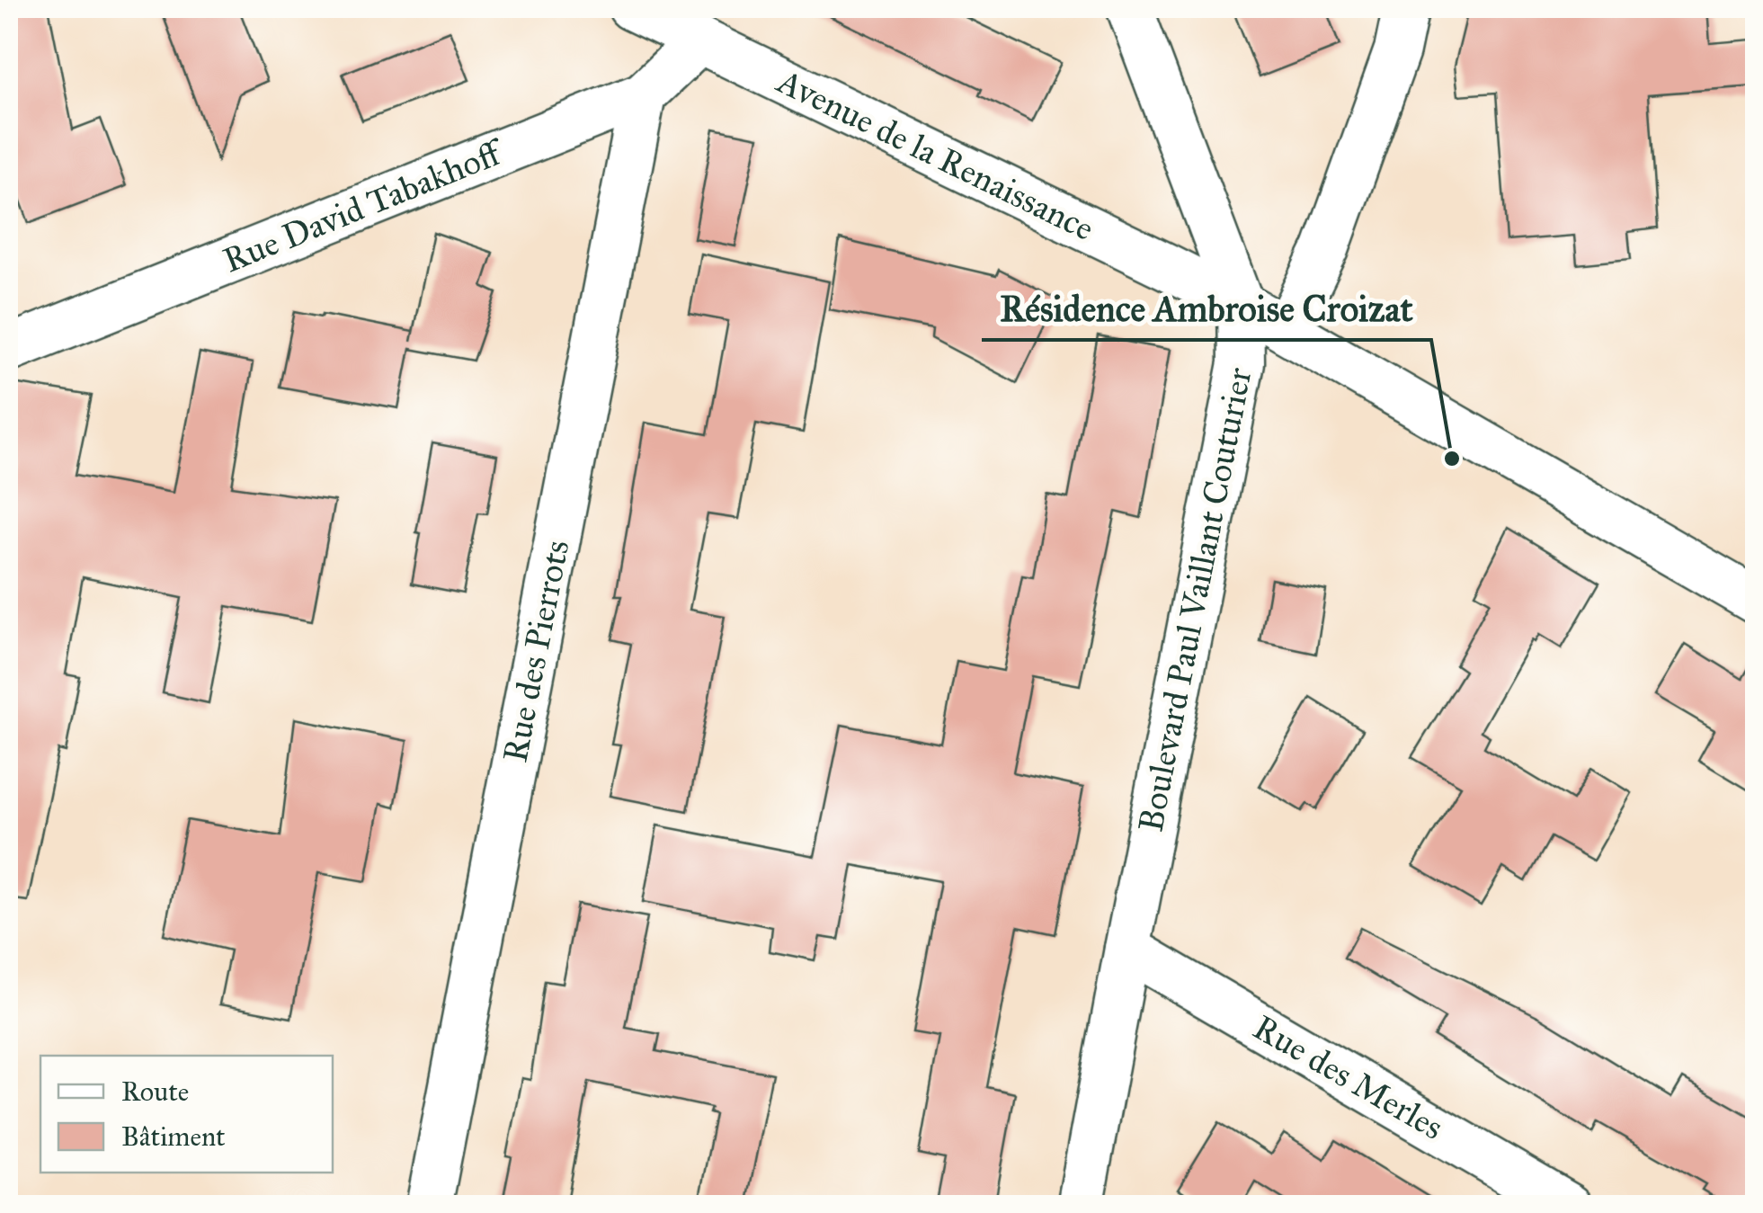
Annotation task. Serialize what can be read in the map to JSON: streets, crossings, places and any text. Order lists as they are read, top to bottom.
{
  "streets": {
    "street": [
      "Avenue de la Renaissance",
      "Rue David Tabakhoff",
      "Boulevard Paul Vaillant Couturier",
      "Rue des Pierrots",
      "Rue des Merles"
    ]
  },
  "crossings": [
    ["Avenue de la Renaissance", "Rue David Tabakhoff"],
    ["Avenue de la Renaissance", "Boulevard Paul Vaillant Couturier"],
    ["Rue David Tabakhoff", "Rue des Pierrots"],
    ["Boulevard Paul Vaillant Couturier", "Rue des Merles"]
  ],
  "places": ["Résidence Ambroise Croizat"],
  "legend": ["Route", "Bâtiment"]
}
